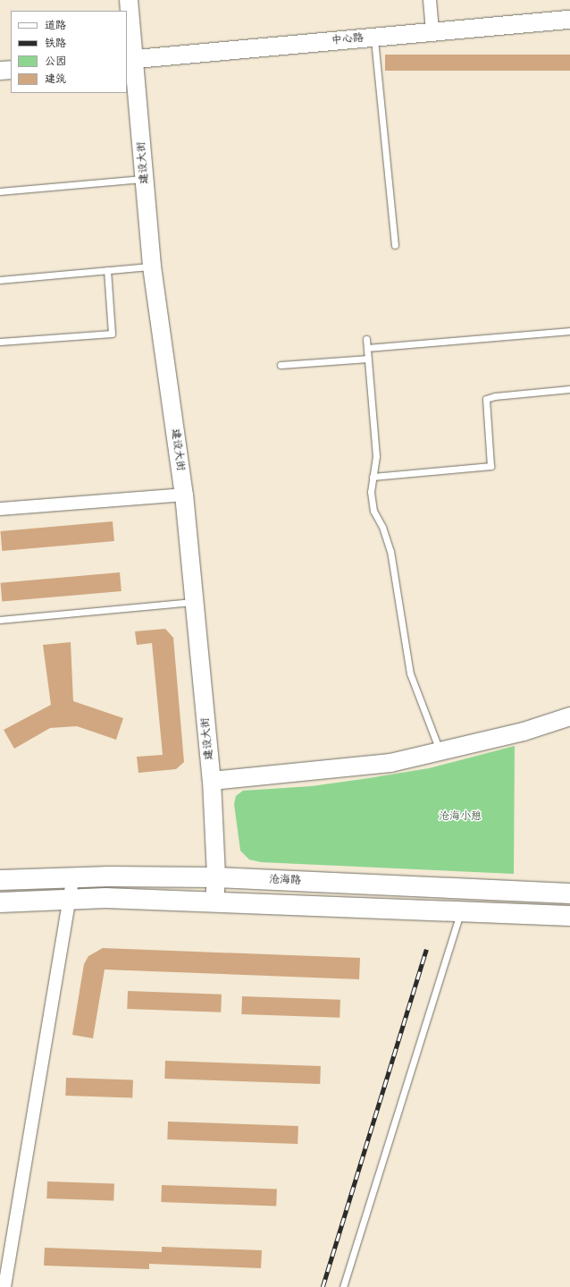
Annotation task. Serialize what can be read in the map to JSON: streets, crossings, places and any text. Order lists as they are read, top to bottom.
{
  "streets": {
    "main road": ["沧海路"],
    "street": ["中心路", "建设大街"]
  },
  "crossings": [
    ["中心路", "建设大街"],
    ["建设大街", "沧海路"]
  ],
  "parks": ["沧海小憩"],
  "legend": [
    "道路",
    "铁路",
    "公园",
    "建筑"
  ]
}
